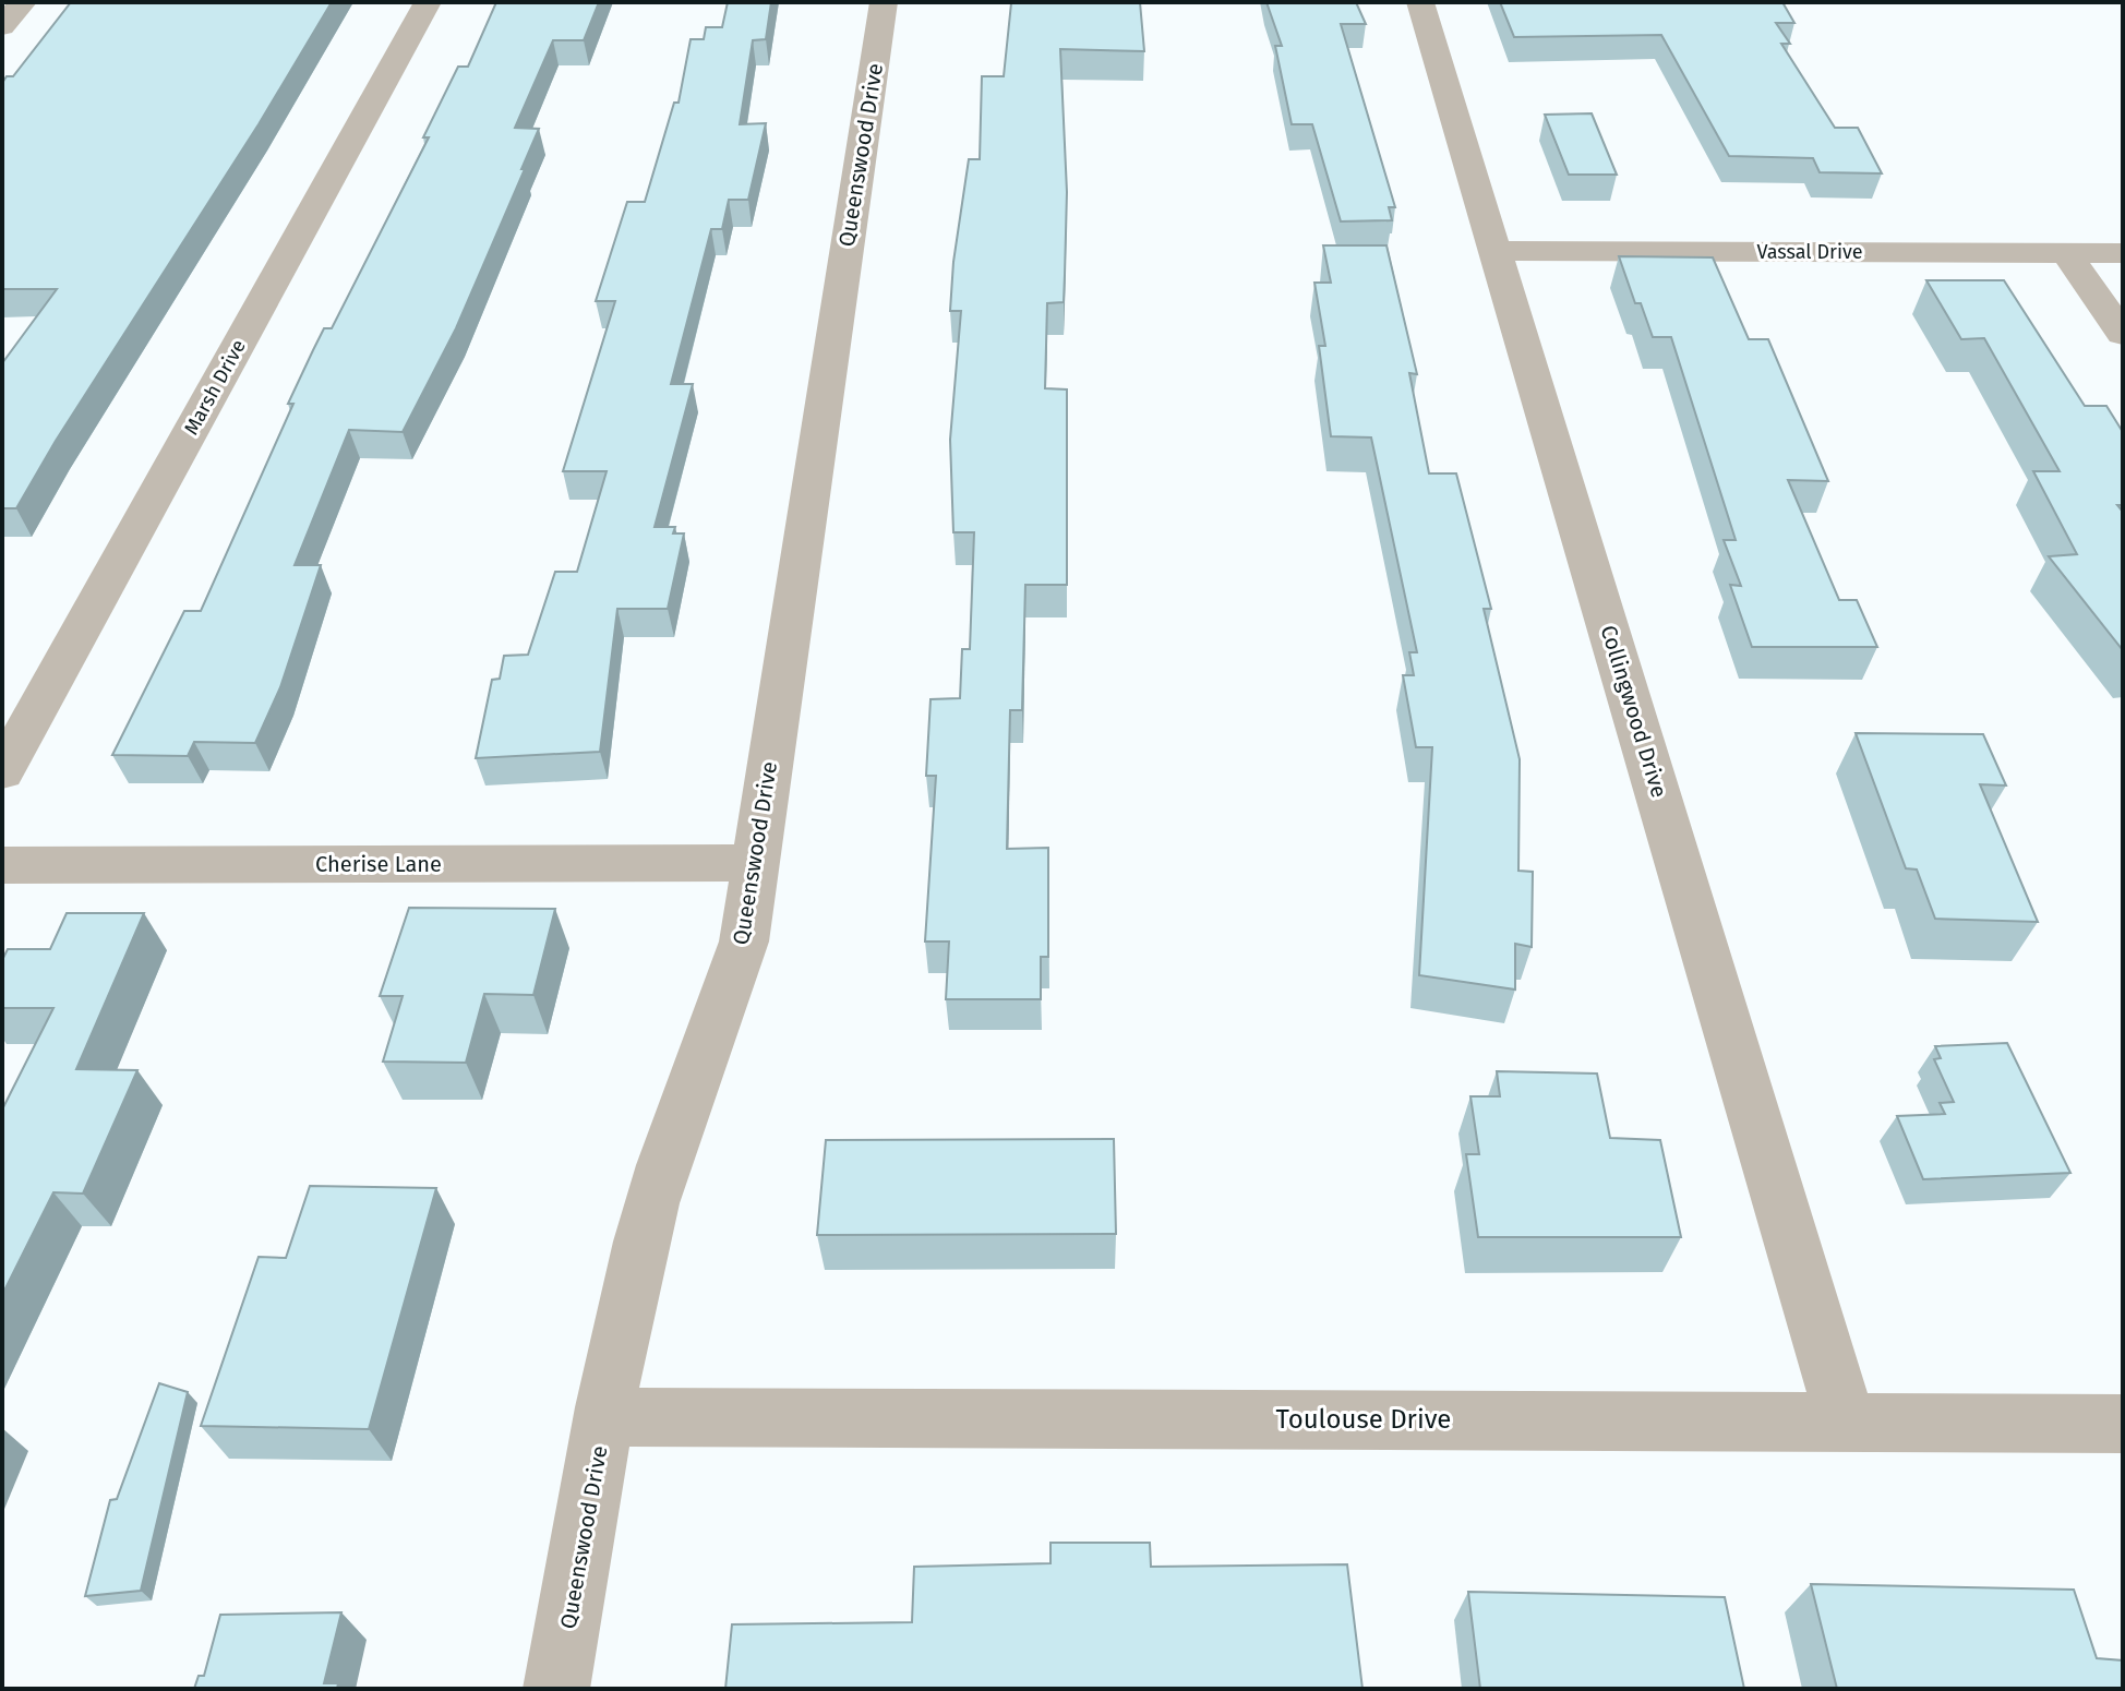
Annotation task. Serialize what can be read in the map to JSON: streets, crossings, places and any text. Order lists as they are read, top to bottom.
{
  "streets": {
    "street": [
      "Queenswood Drive",
      "Vassal Drive",
      "Marsh Drive",
      "Collingwood Drive",
      "Cherise Lane",
      "Toulouse Drive"
    ]
  },
  "crossings": [
    ["Queenswood Drive", "Cherise Lane"],
    ["Queenswood Drive", "Toulouse Drive"],
    ["Vassal Drive", "Collingwood Drive"],
    ["Collingwood Drive", "Toulouse Drive"]
  ]
}
